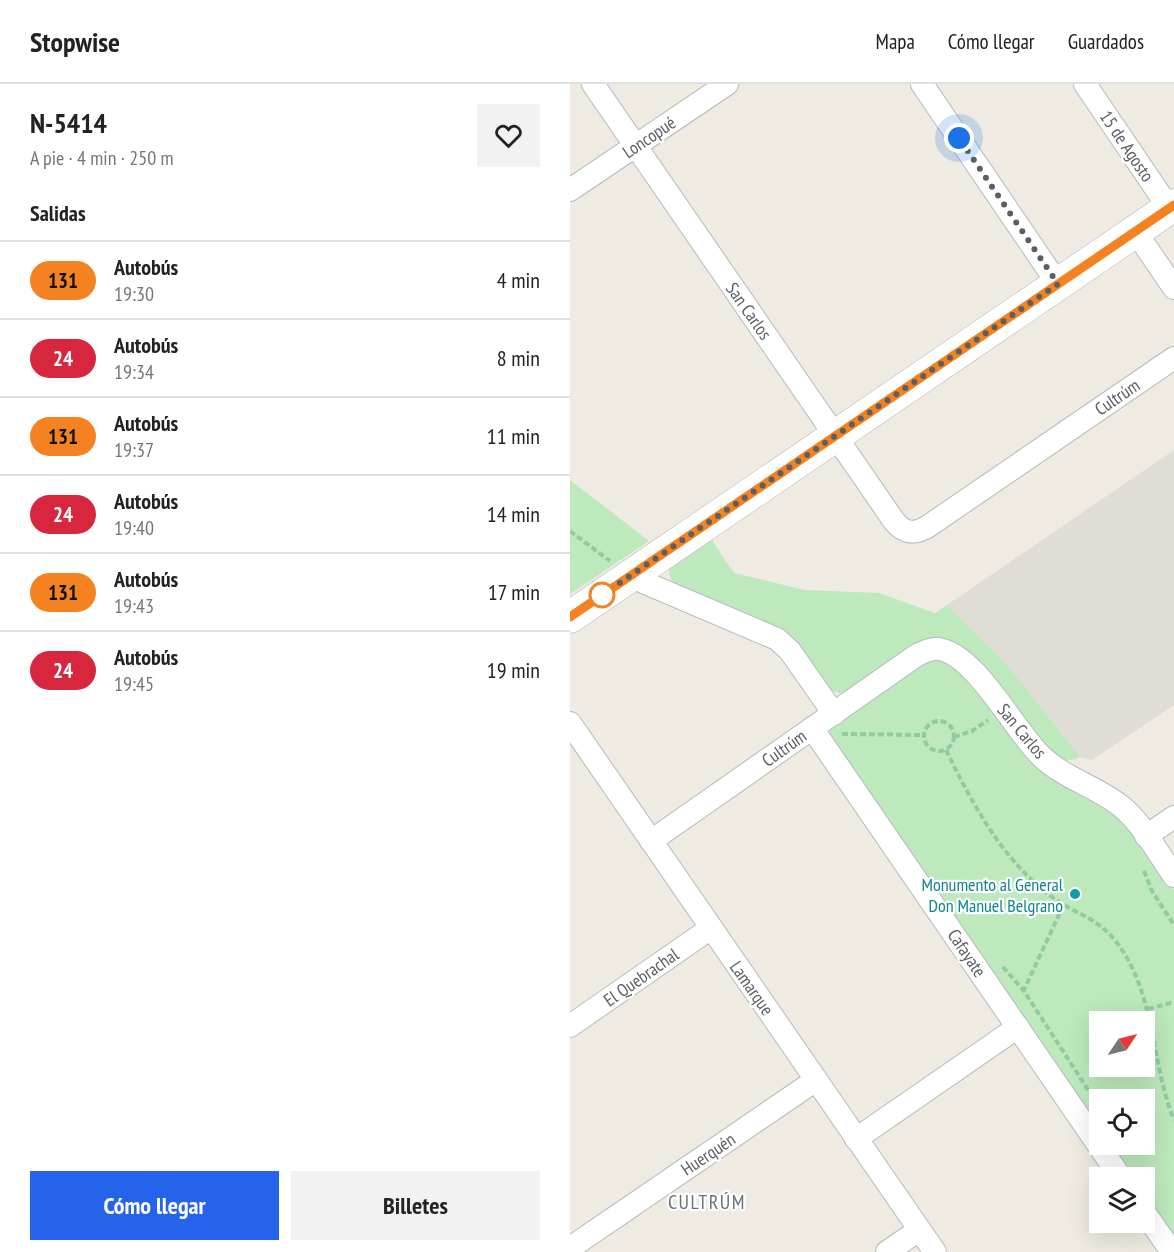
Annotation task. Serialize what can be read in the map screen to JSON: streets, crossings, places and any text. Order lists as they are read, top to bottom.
{
  "streets": {
    "street": [
      "Loncopué",
      "15 de Agosto",
      "San Carlos",
      "Cultrúm",
      "Cafayate",
      "El Quebrachal",
      "Lamarque",
      "Huerquén"
    ]
  },
  "crossings": [
    ["Loncopué", "San Carlos"],
    ["San Carlos", "Cultrúm"],
    ["Cultrúm", "Cafayate"],
    ["Cultrúm", "Lamarque"],
    ["El Quebrachal", "Lamarque"],
    ["Lamarque", "Huerquén"]
  ],
  "districts": ["CULTRÚM"],
  "places": ["Monumento al General Don Manuel Belgrano"],
  "lines": ["bus line 131"],
  "north": "top right",
  "page": {
    "header": "Stopwise",
    "nav": ["Mapa", "Cómo llegar", "Guardados"],
    "heading": [
      ["N-5414", "A pie · 4 min · 250 m"],
      "Salidas"
    ],
    "list": [
      {
        "mark": "131",
        "name": "Autobús",
        "note": "19:30",
        "value": "4 min"
      },
      {
        "mark": "24",
        "name": "Autobús",
        "note": "19:34",
        "value": "8 min"
      },
      {
        "mark": "131",
        "name": "Autobús",
        "note": "19:37",
        "value": "11 min"
      },
      {
        "mark": "24",
        "name": "Autobús",
        "note": "19:40",
        "value": "14 min"
      },
      {
        "mark": "131",
        "name": "Autobús",
        "note": "19:43",
        "value": "17 min"
      },
      {
        "mark": "24",
        "name": "Autobús",
        "note": "19:45",
        "value": "19 min"
      }
    ],
    "buttons": ["Cómo llegar", "Billetes"]
  }
}
